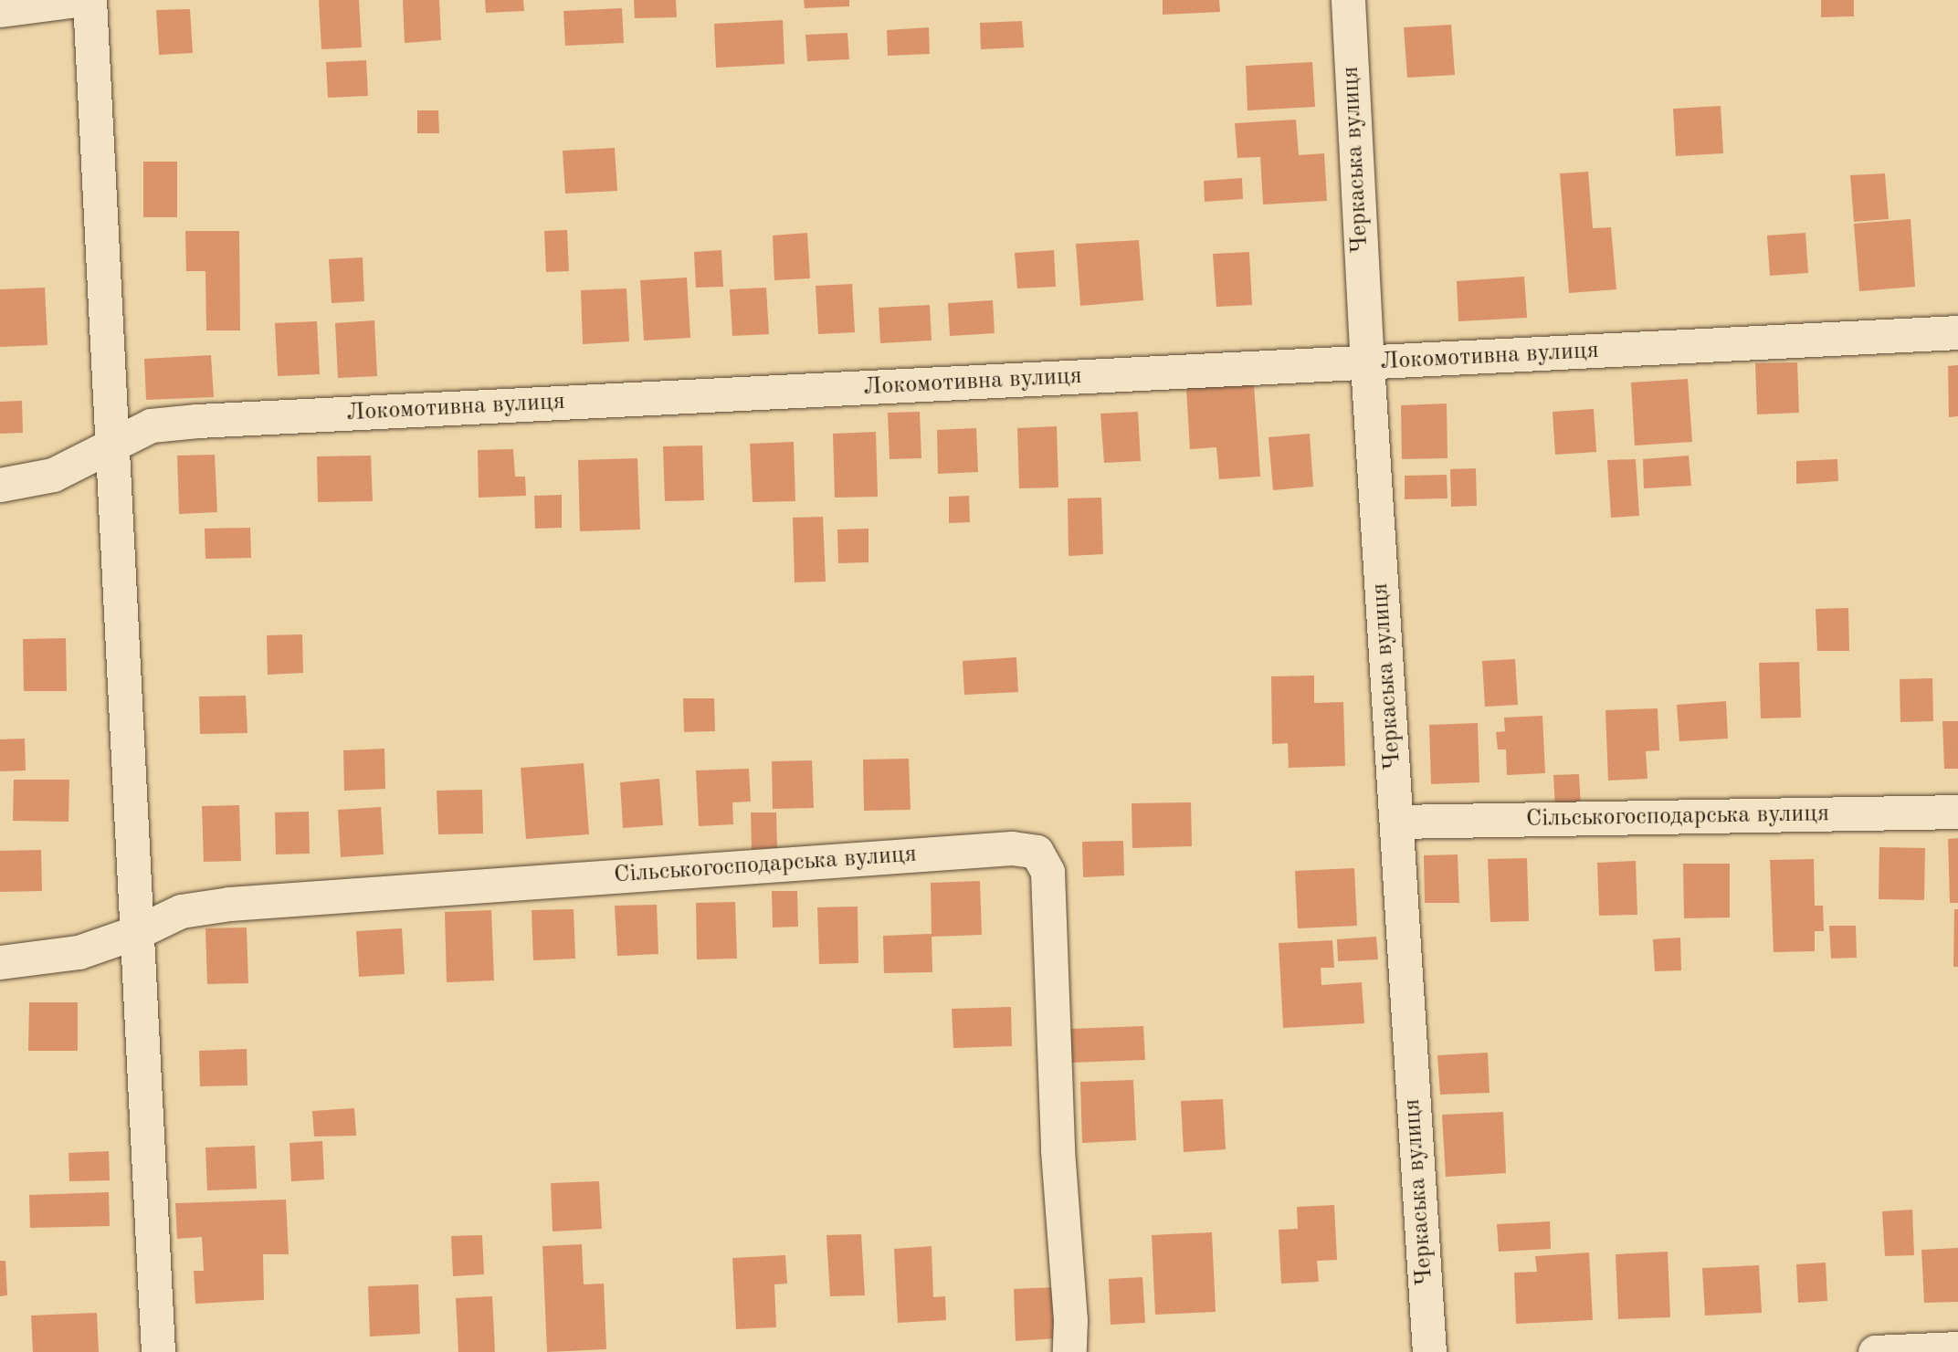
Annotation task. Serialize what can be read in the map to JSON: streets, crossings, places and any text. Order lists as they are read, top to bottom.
{
  "streets": {
    "street": ["Черкаська вулиця", "Локомотивна вулиця", "Сільськогосподарська вулиця"]
  },
  "crossings": [
    ["Черкаська вулиця", "Локомотивна вулиця"],
    ["Черкаська вулиця", "Сільськогосподарська вулиця"]
  ]
}
